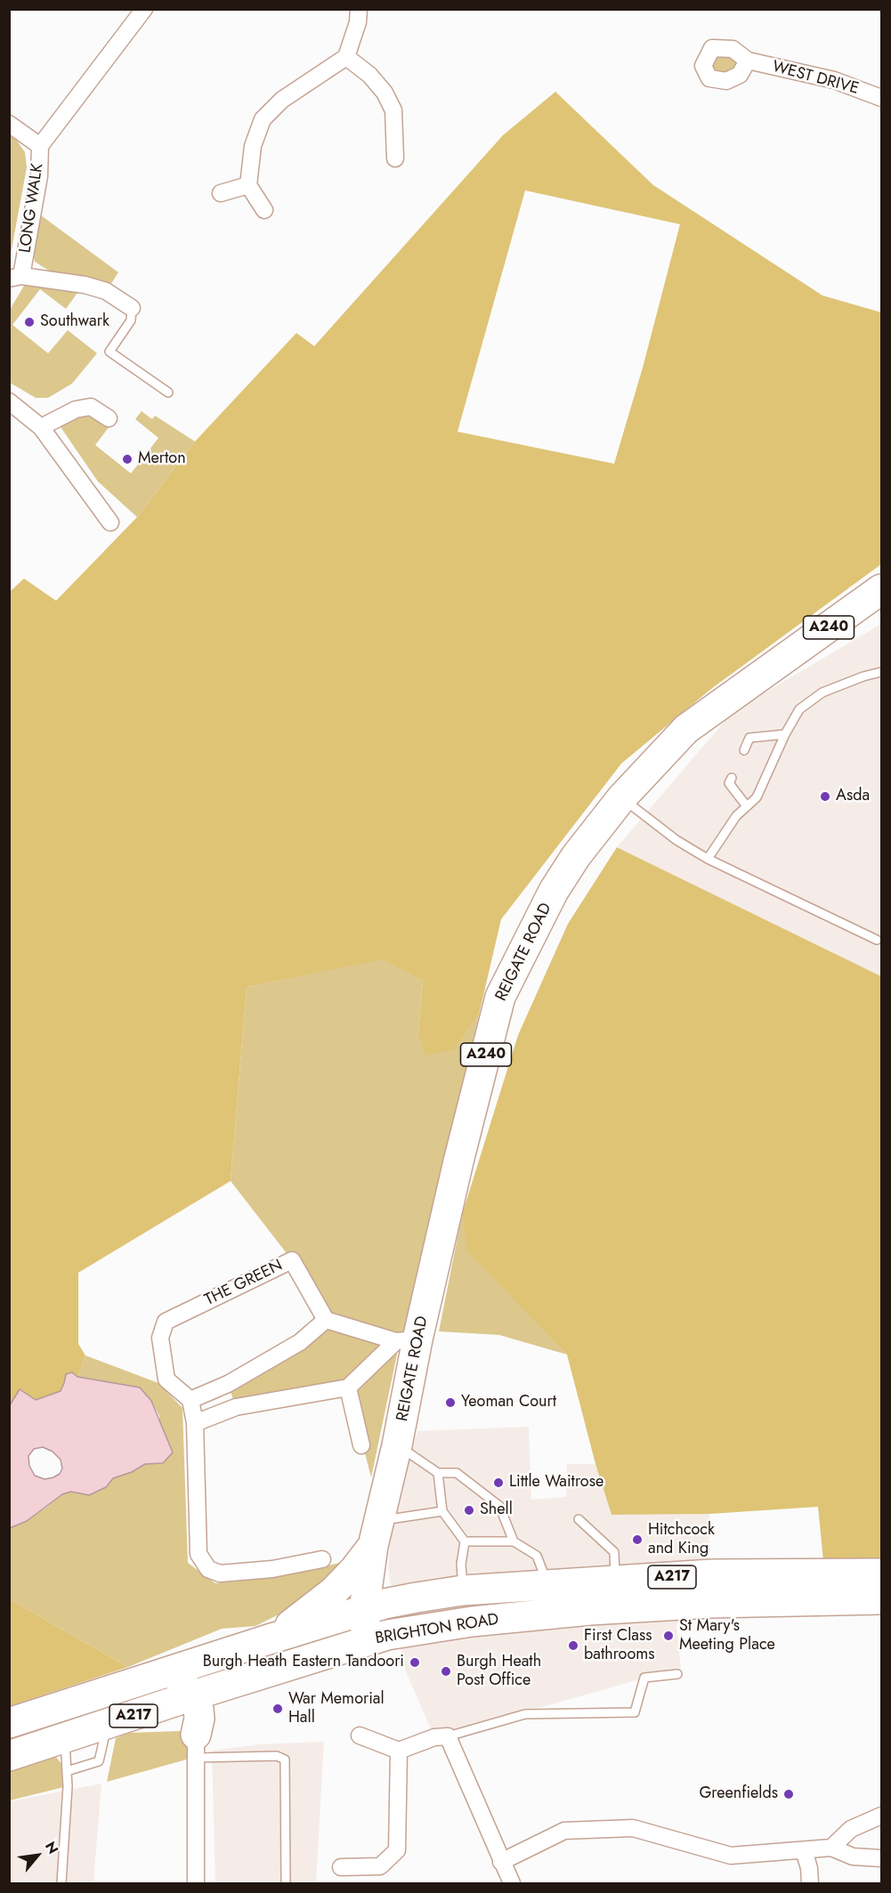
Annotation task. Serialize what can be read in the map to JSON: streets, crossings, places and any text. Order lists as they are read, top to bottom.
{
  "streets": {
    "highway": [
      "A240",
      "REIGATE ROAD",
      "A217",
      "BRIGHTON ROAD"
    ],
    "street": ["WEST DRIVE", "LONG WALK", "THE GREEN"]
  },
  "crossings": [
    ["A240", "REIGATE ROAD"],
    ["A240", "BRIGHTON ROAD"],
    ["REIGATE ROAD", "BRIGHTON ROAD"]
  ],
  "places": [
    "Southwark",
    "Merton",
    "Asda",
    "Yeoman Court",
    "Little Waitrose",
    "Shell",
    "Hitchcock and King",
    "St Mary's Meeting Place",
    "First Class bathrooms",
    "Burgh Heath Eastern Tandoori",
    "Burgh Heath Post Office",
    "War Memorial Hall",
    "Greenfields"
  ],
  "north": "top right"
}
